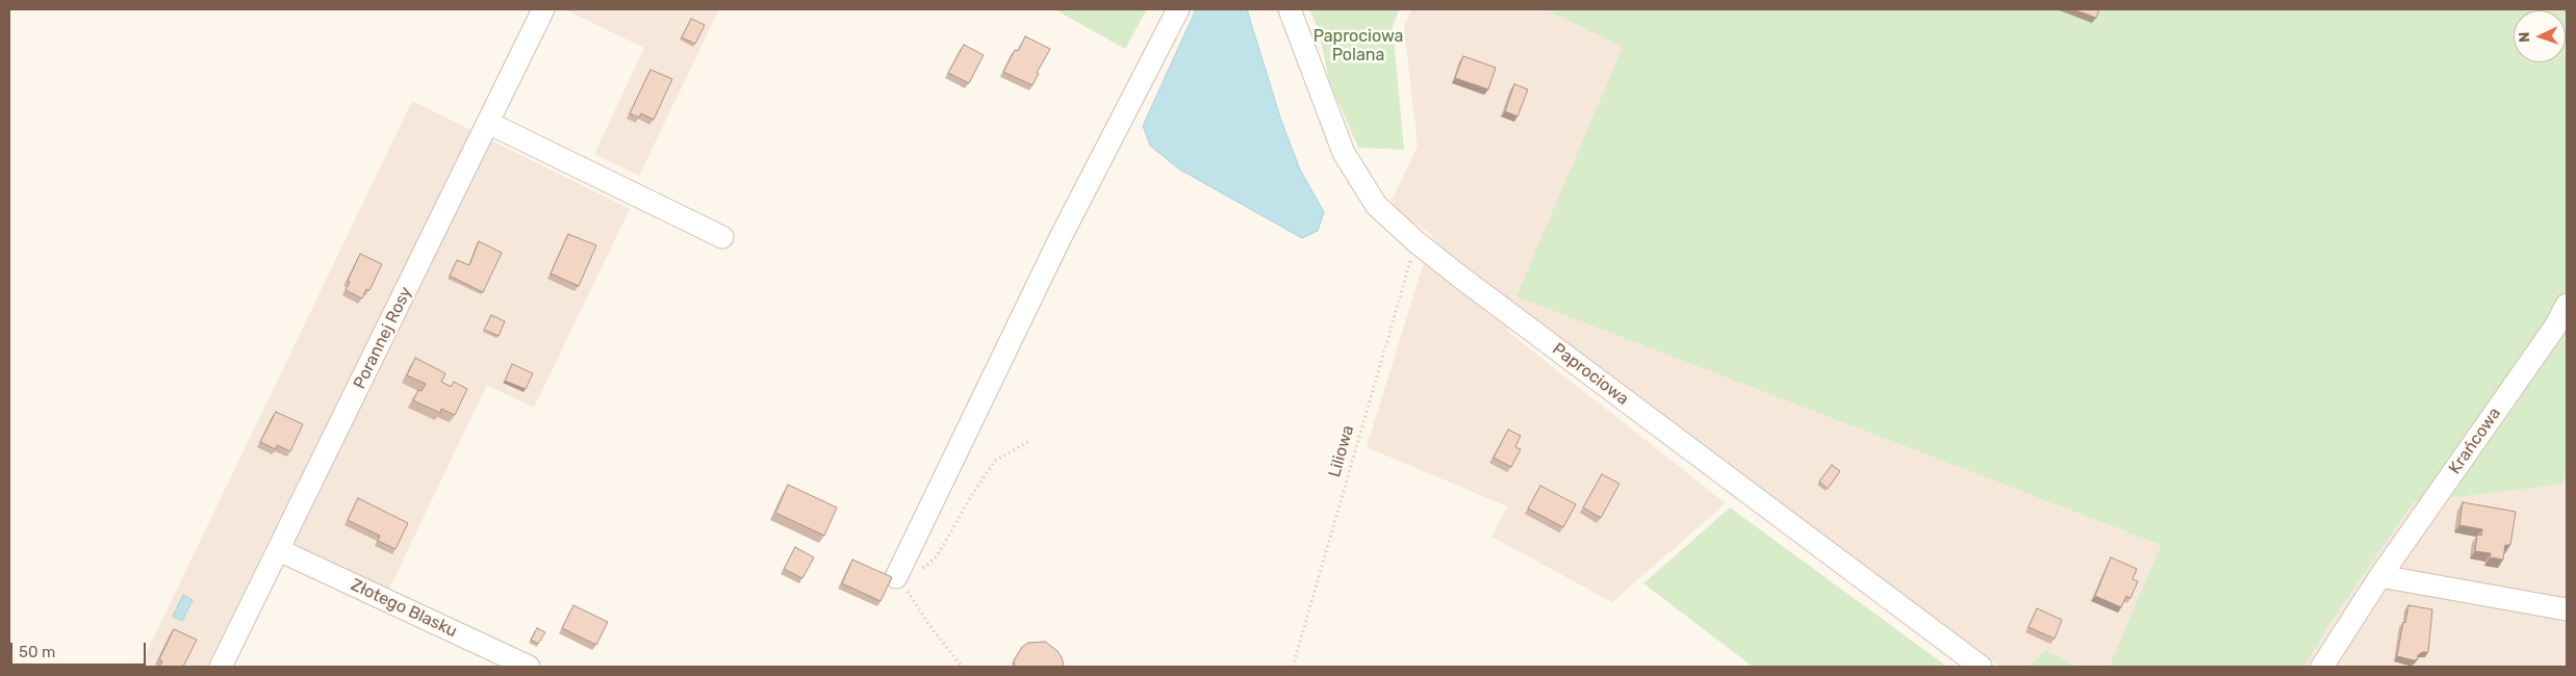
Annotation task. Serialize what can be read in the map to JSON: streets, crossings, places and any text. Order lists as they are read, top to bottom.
{
  "streets": {
    "street": [
      "Porannej Rosy",
      "Paprociowa",
      "Krańcowa",
      "Złotego Blasku"
    ],
    "path": ["Liliowa"]
  },
  "crossings": [
    ["Porannej Rosy", "Złotego Blasku"],
    ["Paprociowa", "Liliowa"]
  ],
  "parks": ["Paprociowa Polana"],
  "scale_bar": "50 m",
  "north": "left"
}
